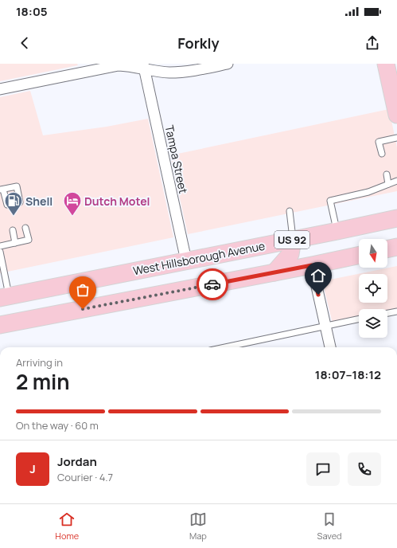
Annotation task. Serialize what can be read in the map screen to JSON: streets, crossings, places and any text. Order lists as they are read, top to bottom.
{
  "streets": {
    "main road": ["US 92", "West Hillsborough Avenue"],
    "street": ["Tampa Street"]
  },
  "crossings": [
    ["Tampa Street", "West Hillsborough Avenue"]
  ],
  "places": {
    "fuel station": ["Shell"],
    "hotel": ["Dutch Motel"]
  },
  "north": "bottom",
  "page": {
    "status": "18:05",
    "header": "Forkly",
    "heading": ["2 min", "Arriving in", "18:07–18:12"],
    "panel": ["Jordan", "Courier · 4.7"],
    "bar": "On the way · 60 m",
    "round": "J",
    "tabs": ["Home", "Map", "Saved"]
  }
}
